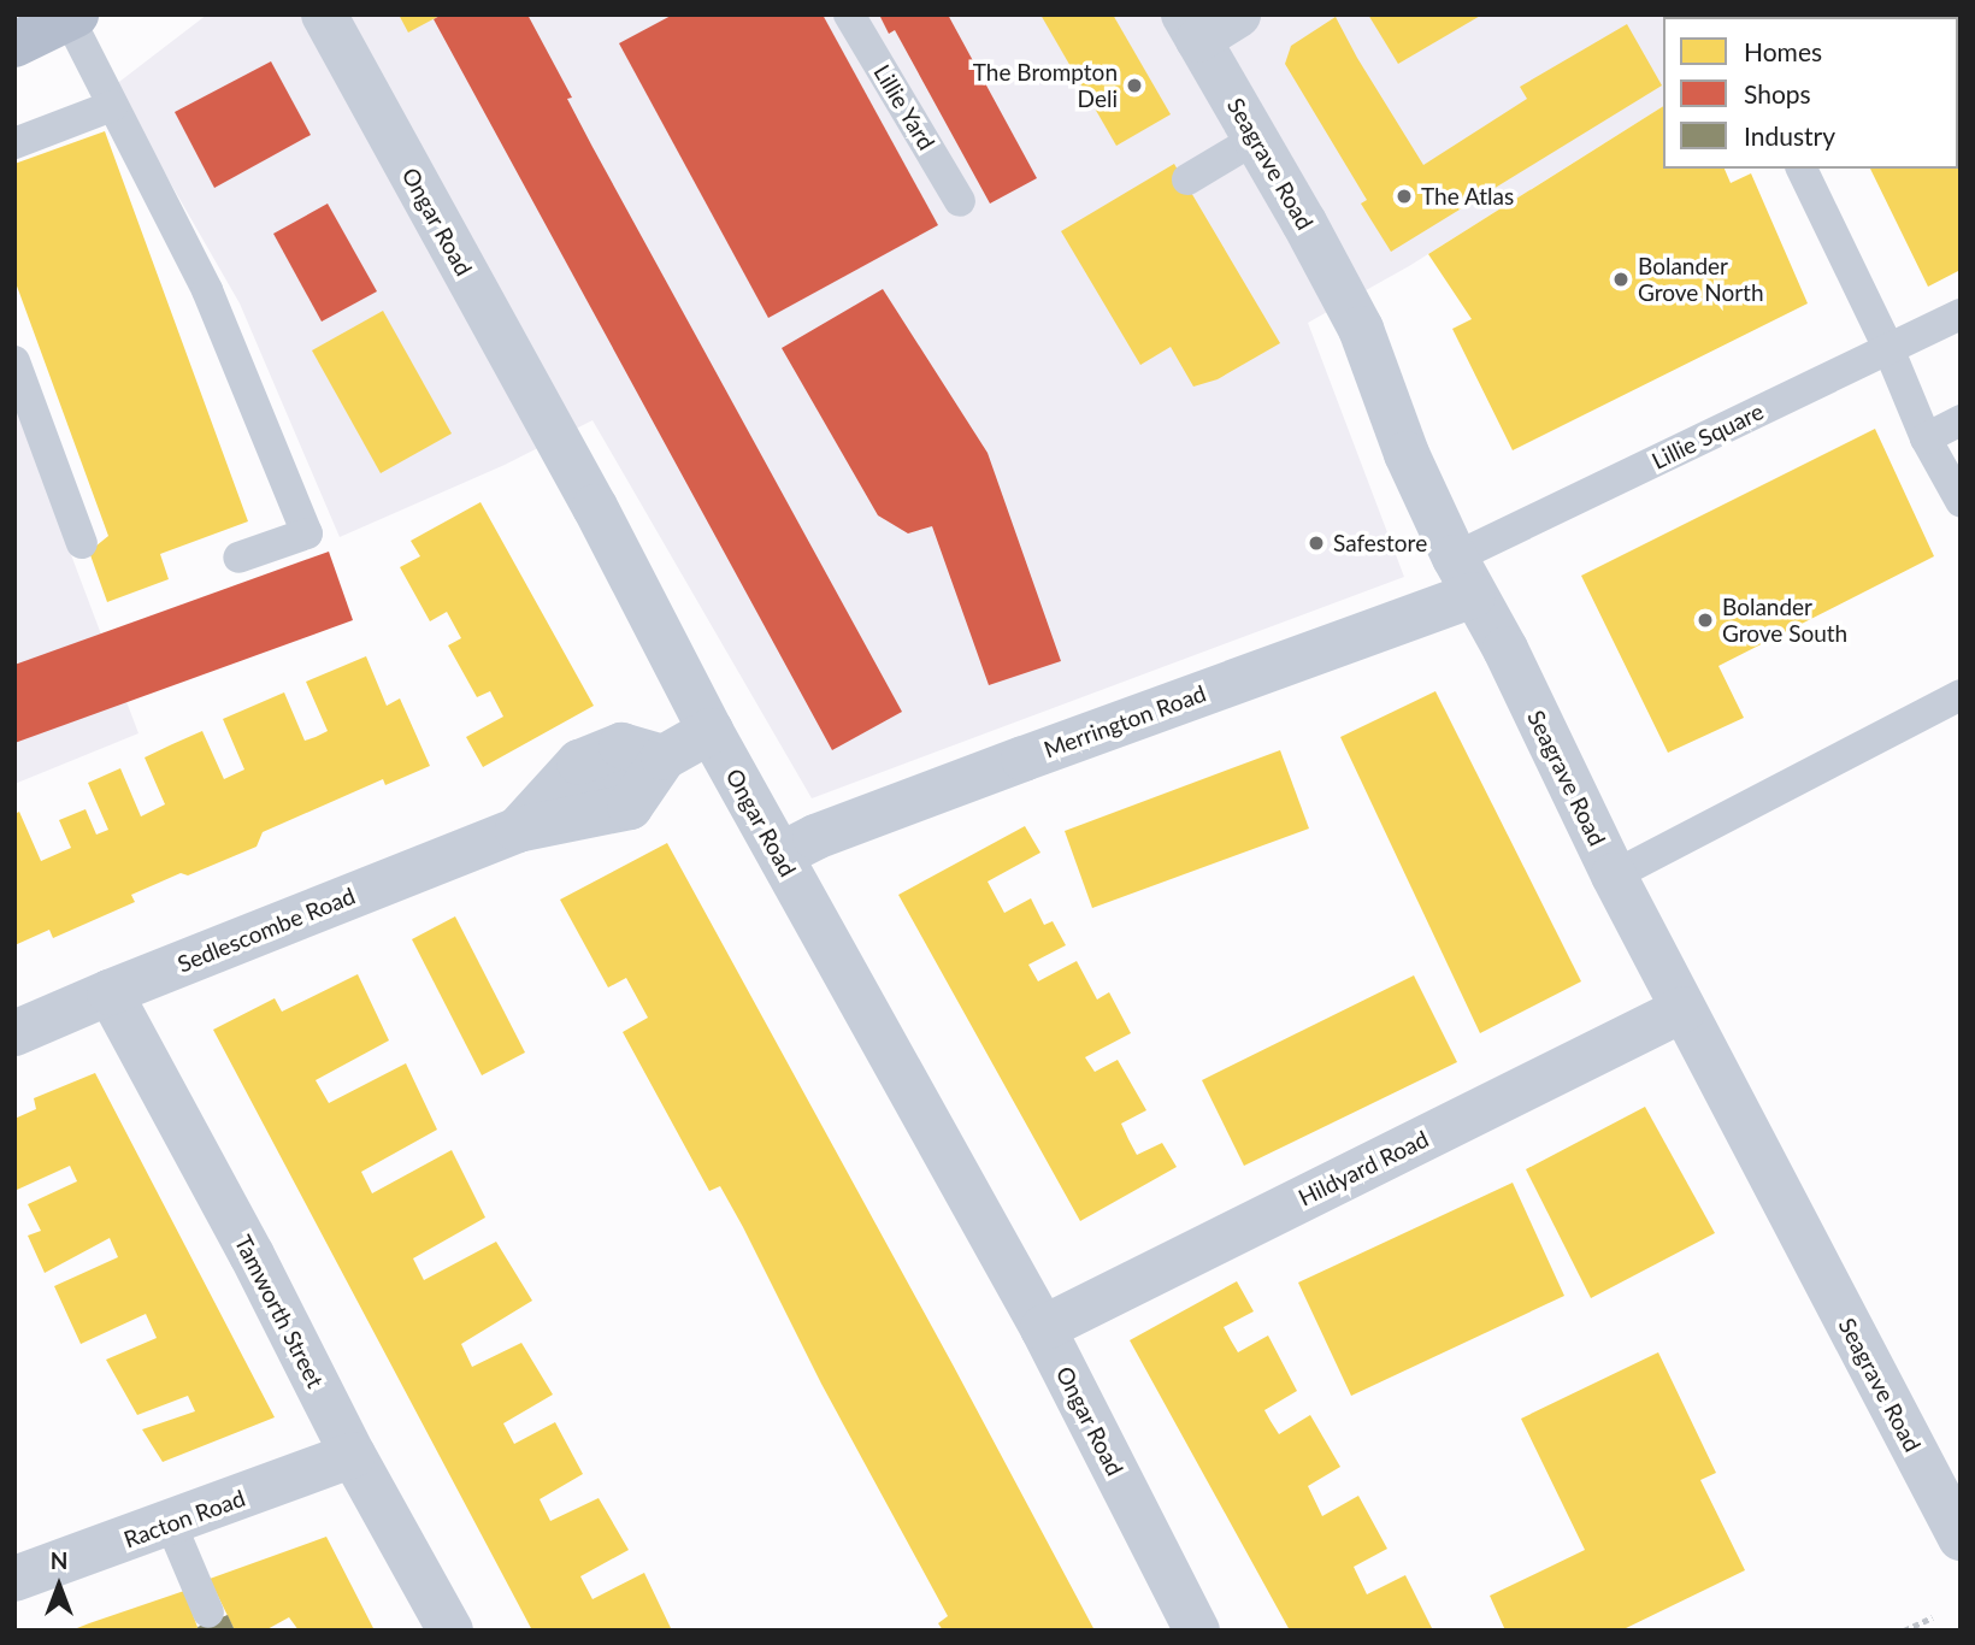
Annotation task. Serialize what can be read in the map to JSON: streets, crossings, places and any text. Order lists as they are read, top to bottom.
{
  "streets": {
    "street": [
      "Seagrave Road",
      "Ongar Road",
      "Merrington Road",
      "Sedlescombe Road",
      "Hildyard Road",
      "Tamworth Street",
      "Racton Road"
    ],
    "lane": ["Lillie Yard", "Lillie Square"]
  },
  "crossings": [
    ["Seagrave Road", "Lillie Square"],
    ["Seagrave Road", "Merrington Road"],
    ["Seagrave Road", "Hildyard Road"],
    ["Ongar Road", "Merrington Road"],
    ["Ongar Road", "Sedlescombe Road"],
    ["Ongar Road", "Hildyard Road"],
    ["Lillie Square", "Merrington Road"],
    ["Sedlescombe Road", "Tamworth Street"],
    ["Tamworth Street", "Racton Road"]
  ],
  "places": [
    "The Brompton Deli",
    "The Atlas",
    "Bolander Grove North",
    "Safestore",
    "Bolander Grove South"
  ],
  "legend": ["Homes", "Shops", "Industry"],
  "north": "top"
}
